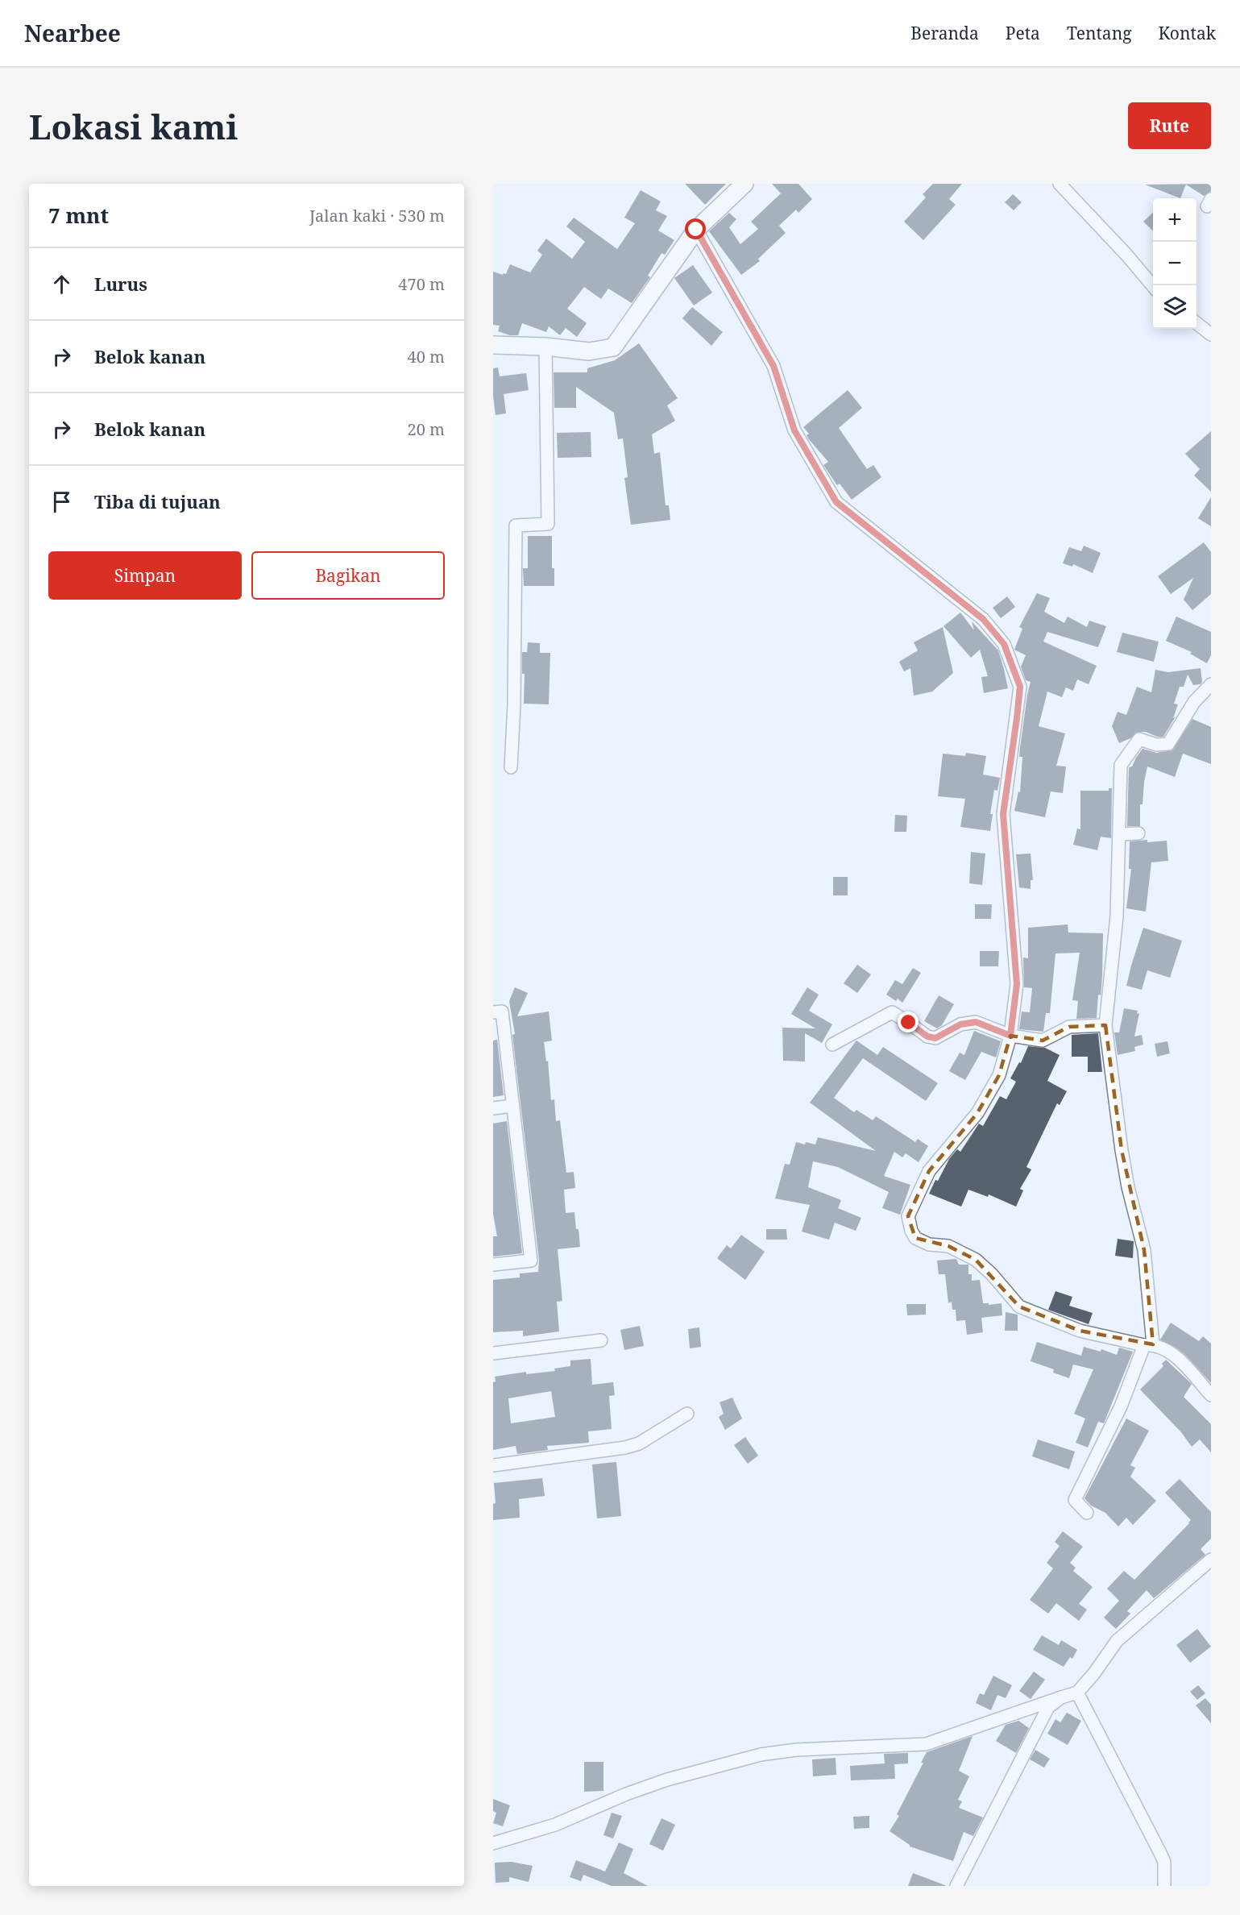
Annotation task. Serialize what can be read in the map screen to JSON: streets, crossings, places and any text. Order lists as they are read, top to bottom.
{
  "page": {
    "header": "Nearbee",
    "nav": [
      "Beranda",
      "Peta",
      "Tentang",
      "Kontak"
    ],
    "buttons": [
      "Rute",
      ["Simpan", "Bagikan"]
    ],
    "title": "Lokasi kami",
    "heading": ["7 mnt", "Jalan kaki · 530 m"],
    "map_buttons": ["+", "−"],
    "list": [
      ["Lurus", "470 m"],
      ["Belok kanan", "40 m"],
      ["Belok kanan", "20 m"],
      "Tiba di tujuan"
    ]
  }
}
